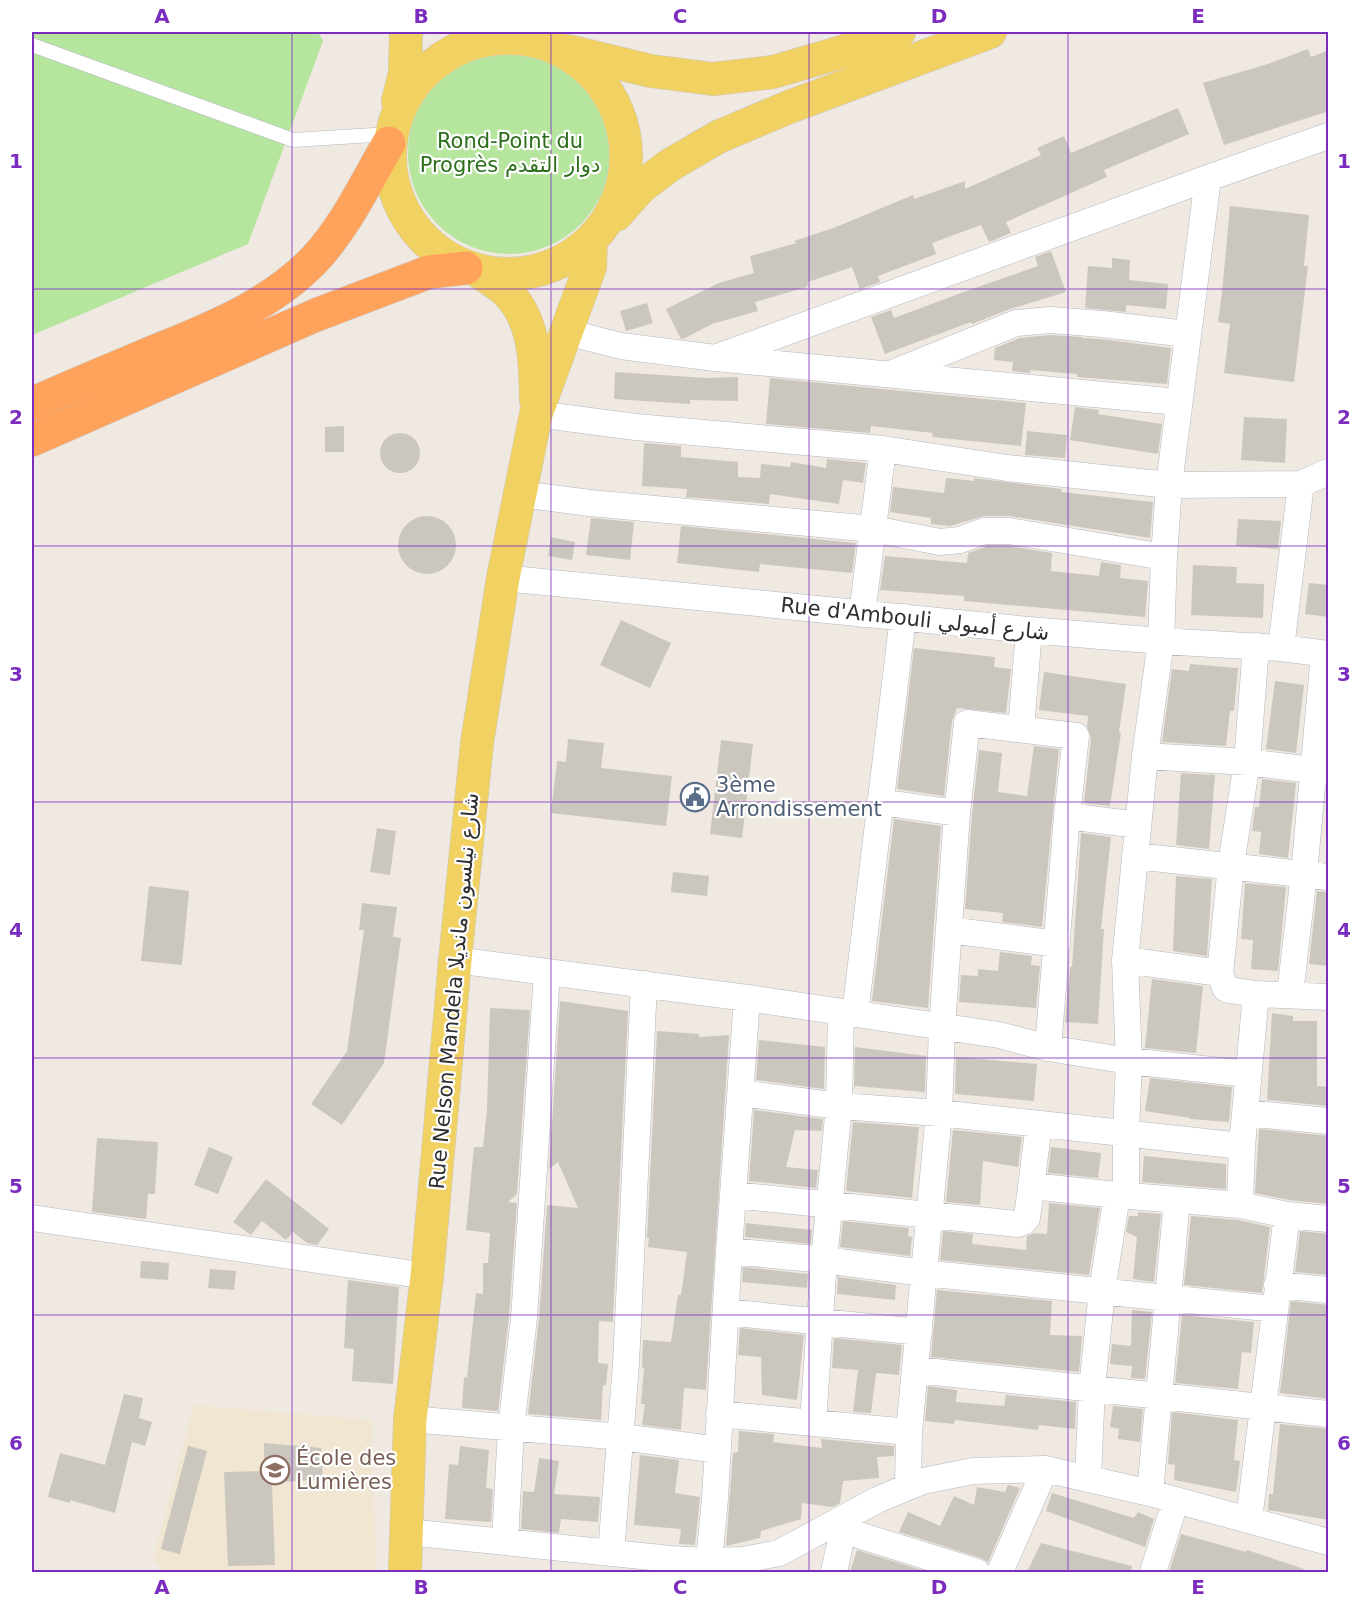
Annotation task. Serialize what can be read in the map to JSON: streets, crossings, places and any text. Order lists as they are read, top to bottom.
{
  "streets": {
    "main road": ["Rue Nelson Mandela شارع نيلسون مانديلا"],
    "street": ["Rue d'Ambouli شارع أمبولي"]
  },
  "crossings": [
    ["Rue d'Ambouli شارع أمبولي", "Rue Nelson Mandela شارع نيلسون مانديلا"]
  ],
  "parks": ["Rond-Point du Progrès دوار التقدم"],
  "places": {
    "public building": ["3ème Arrondissement"],
    "school or university": ["École des Lumières"]
  },
  "grid": {
    "columns": [
      "A",
      "B",
      "C",
      "D",
      "E"
    ],
    "rows": [
      "1",
      "2",
      "3",
      "4",
      "5",
      "6"
    ]
  }
}
